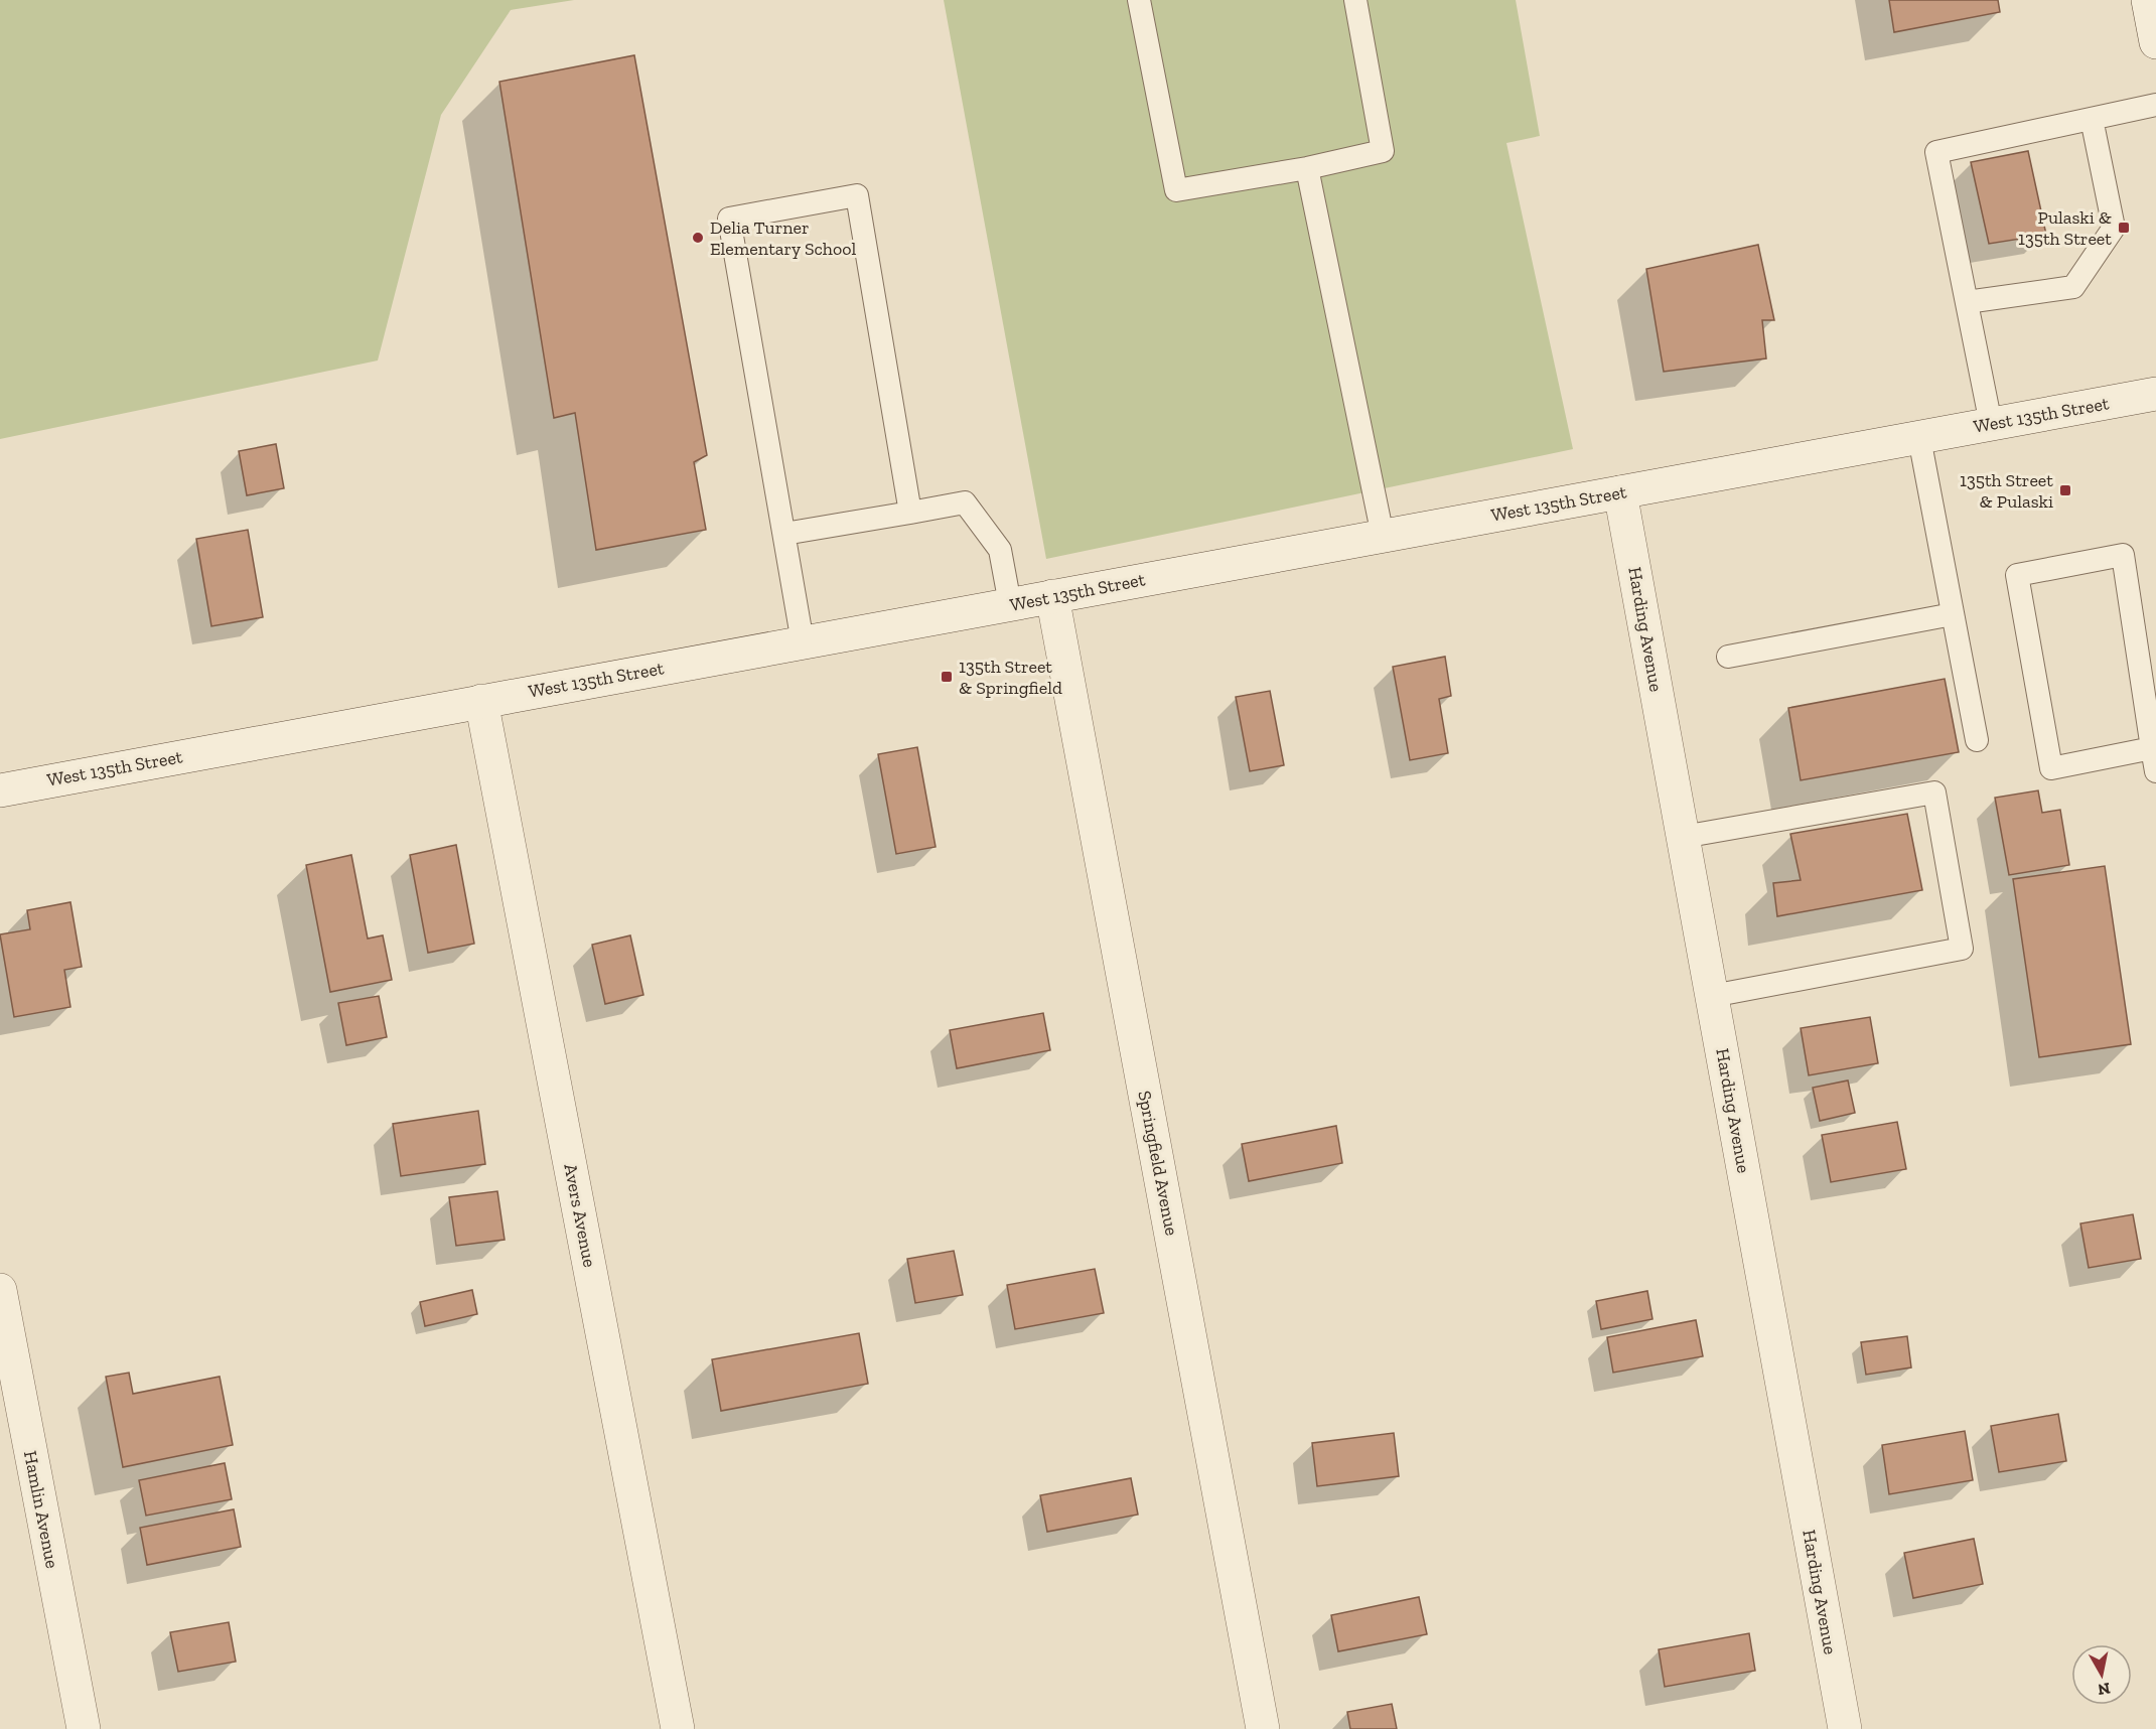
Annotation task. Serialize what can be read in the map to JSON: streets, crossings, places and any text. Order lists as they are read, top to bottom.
{
  "streets": {
    "street": [
      "West 135th Street",
      "Harding Avenue",
      "Springfield Avenue",
      "Avers Avenue",
      "Hamlin Avenue"
    ]
  },
  "crossings": [
    ["West 135th Street", "Harding Avenue"],
    ["West 135th Street", "Springfield Avenue"],
    ["West 135th Street", "Avers Avenue"]
  ],
  "places": {
    "transit": ["Pulaski & 135th Street", "135th Street & Pulaski", "135th Street & Springfield"],
    "other": ["Delia Turner Elementary School"]
  },
  "north": "bottom"
}
